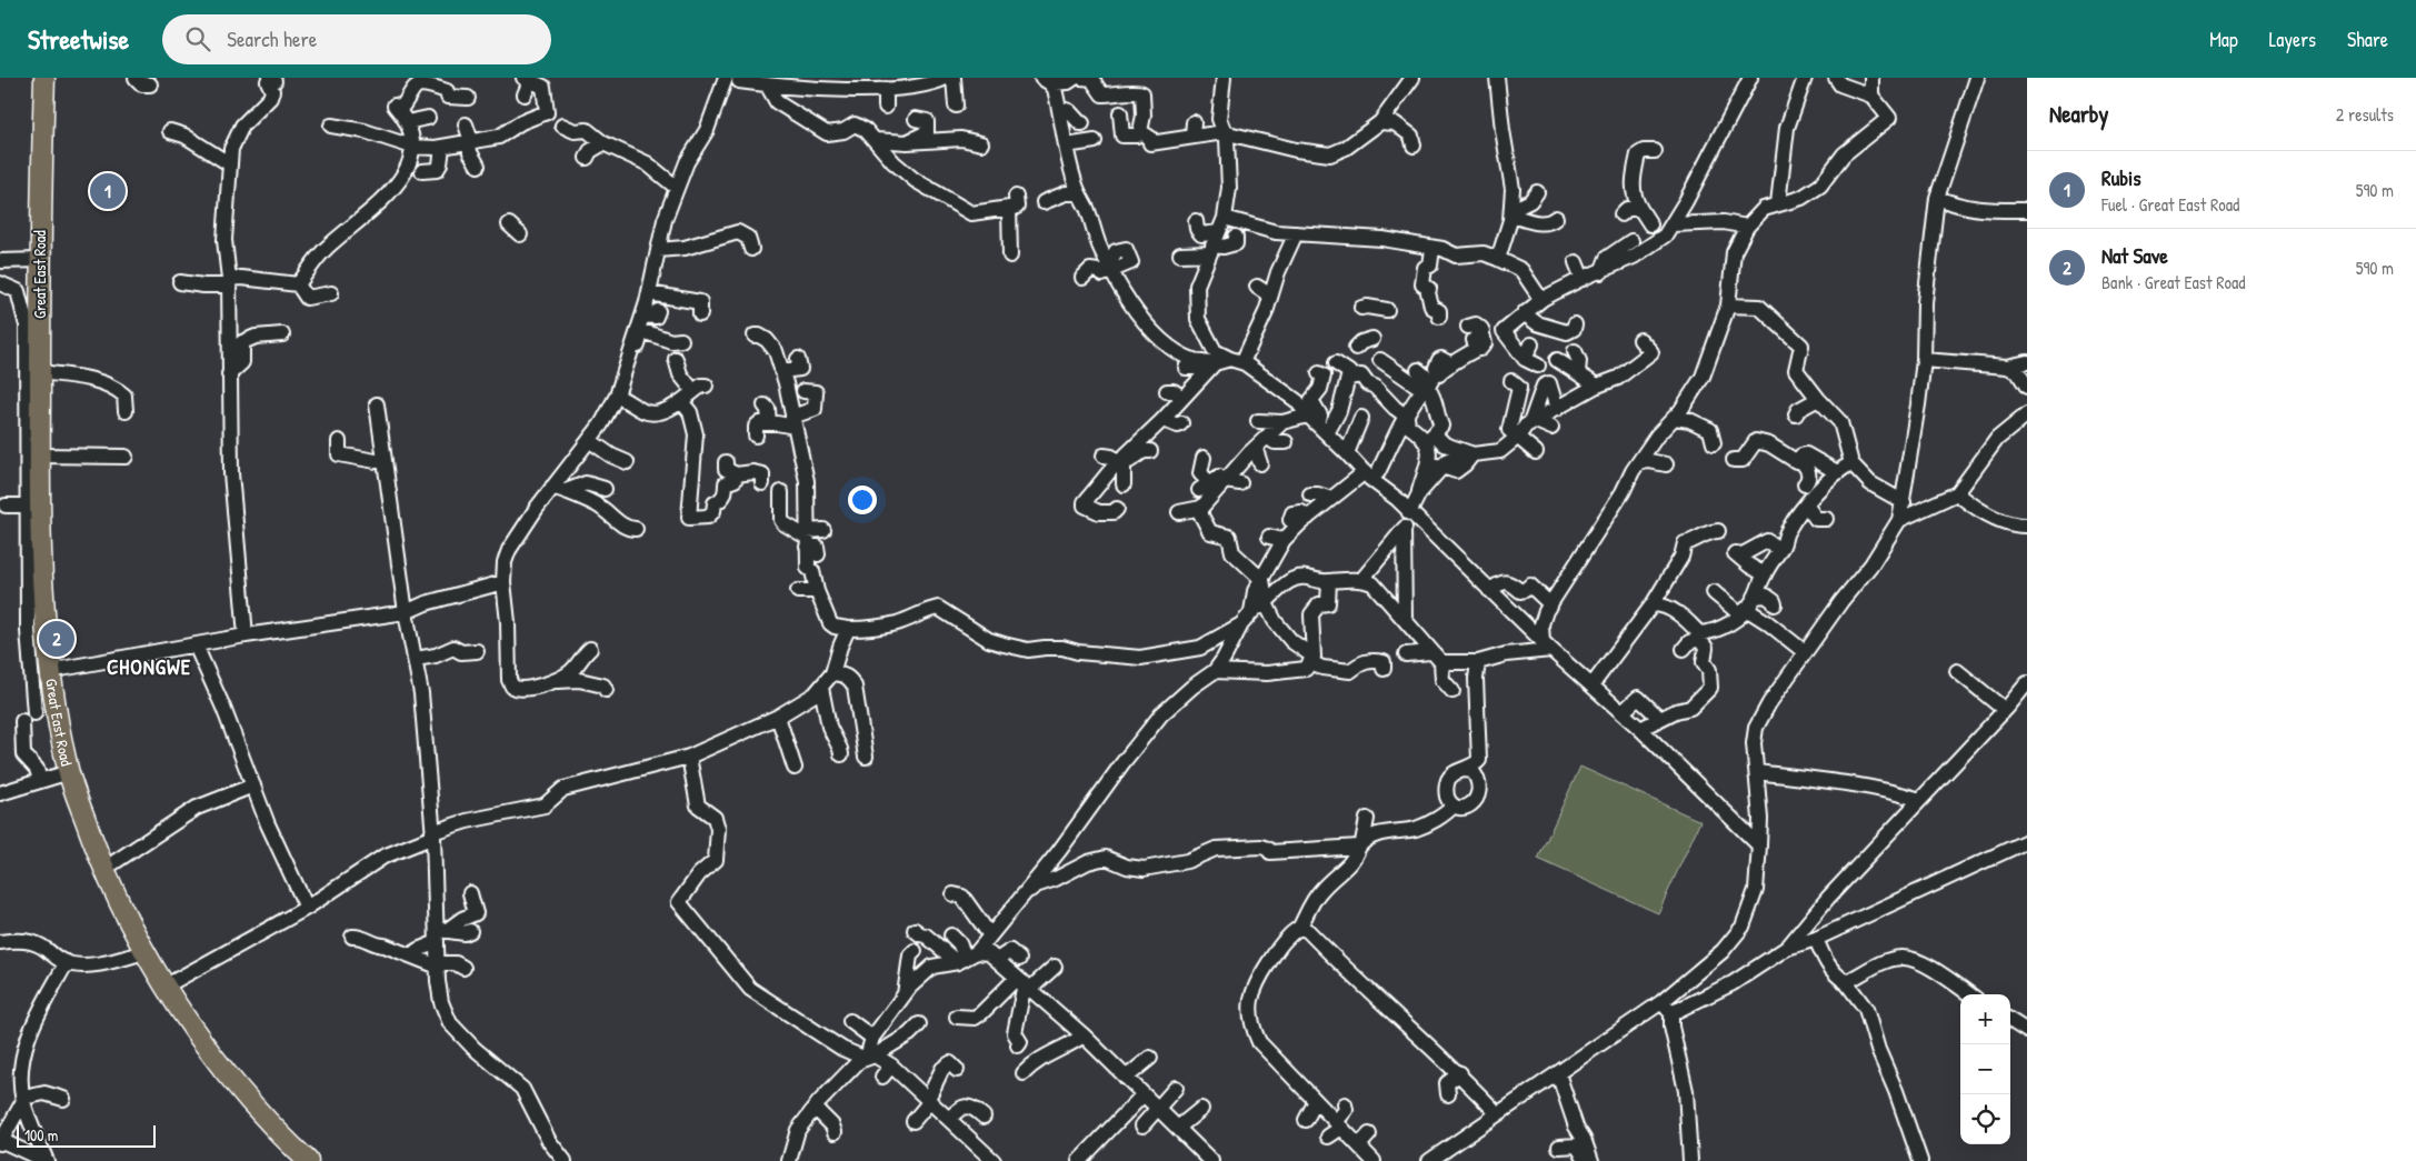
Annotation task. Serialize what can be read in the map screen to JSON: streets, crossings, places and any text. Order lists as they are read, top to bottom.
{
  "streets": {
    "highway": ["Great East Road"]
  },
  "districts": ["CHONGWE"],
  "scale_bar": "100 m",
  "page": {
    "header": "Streetwise",
    "search": "Search here",
    "nav": ["Map", "Layers", "Share"],
    "heading": ["Nearby", "2 results"],
    "list": [
      {
        "mark": "1",
        "name": "Rubis",
        "note": "Fuel · Great East Road",
        "value": "590 m"
      },
      {
        "mark": "2",
        "name": "Nat Save",
        "note": "Bank · Great East Road",
        "value": "590 m"
      }
    ],
    "pins": ["1", "2"],
    "map_buttons": ["+", "−"],
    "scale": "100 m"
  }
}
